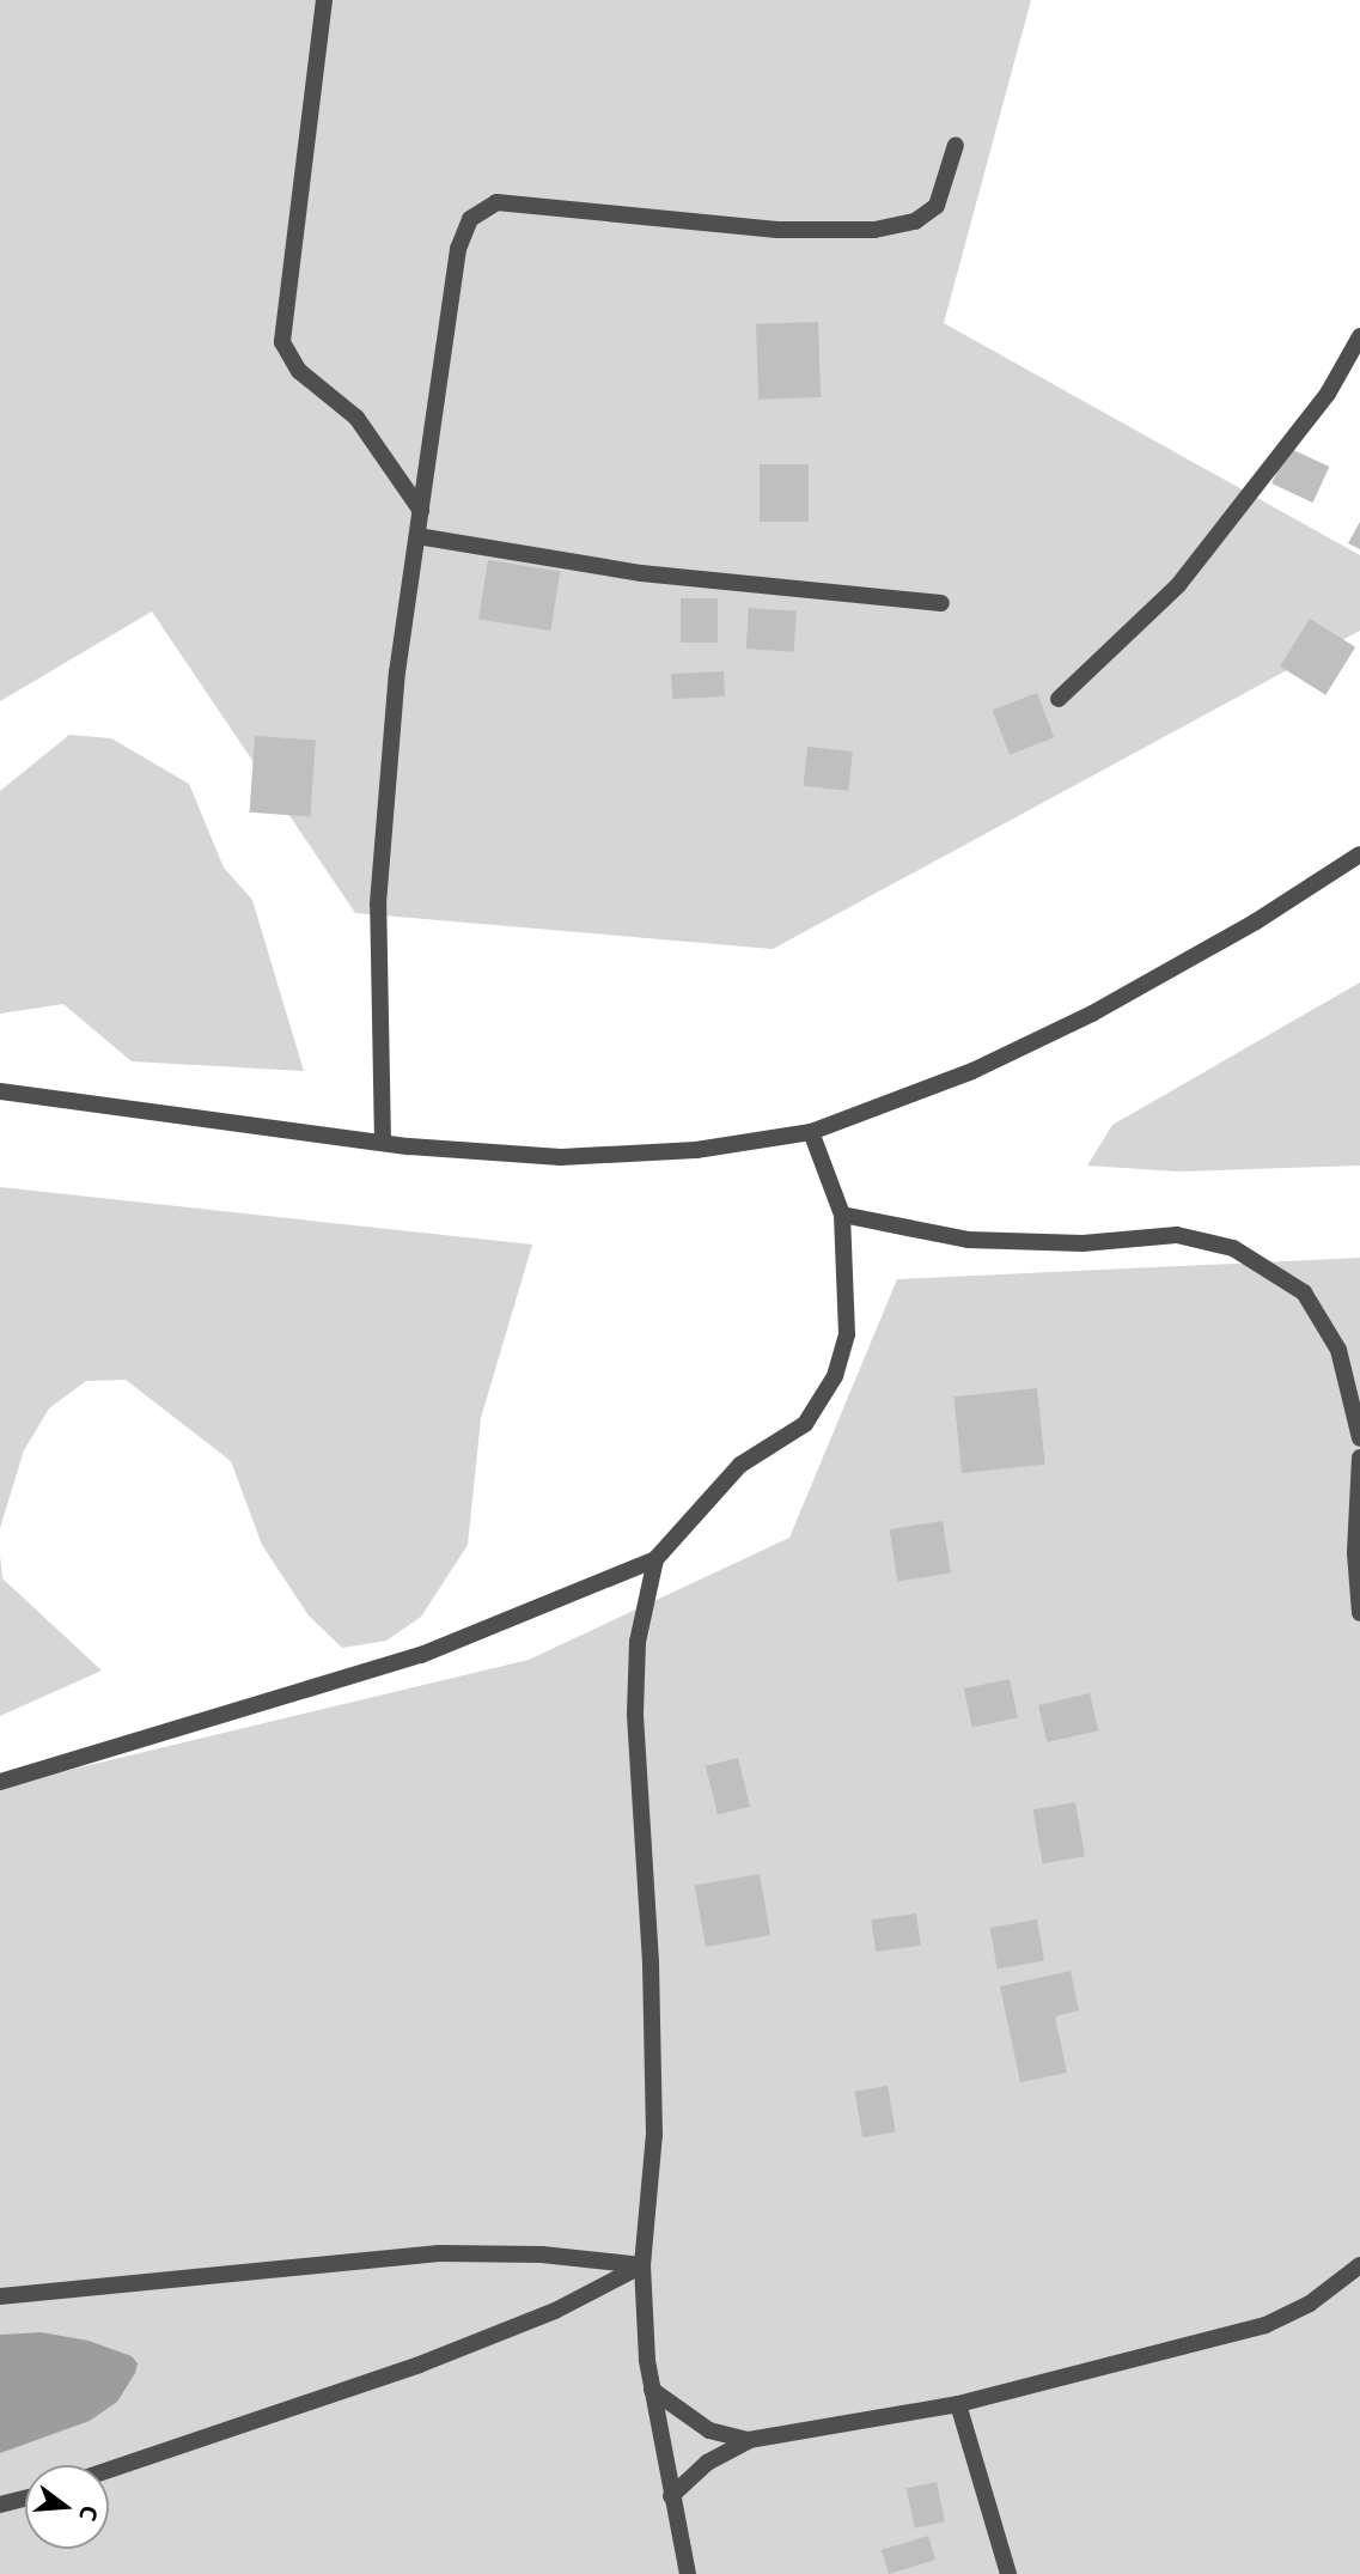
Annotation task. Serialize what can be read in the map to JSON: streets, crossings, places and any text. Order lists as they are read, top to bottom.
{
  "north": "right"
}
